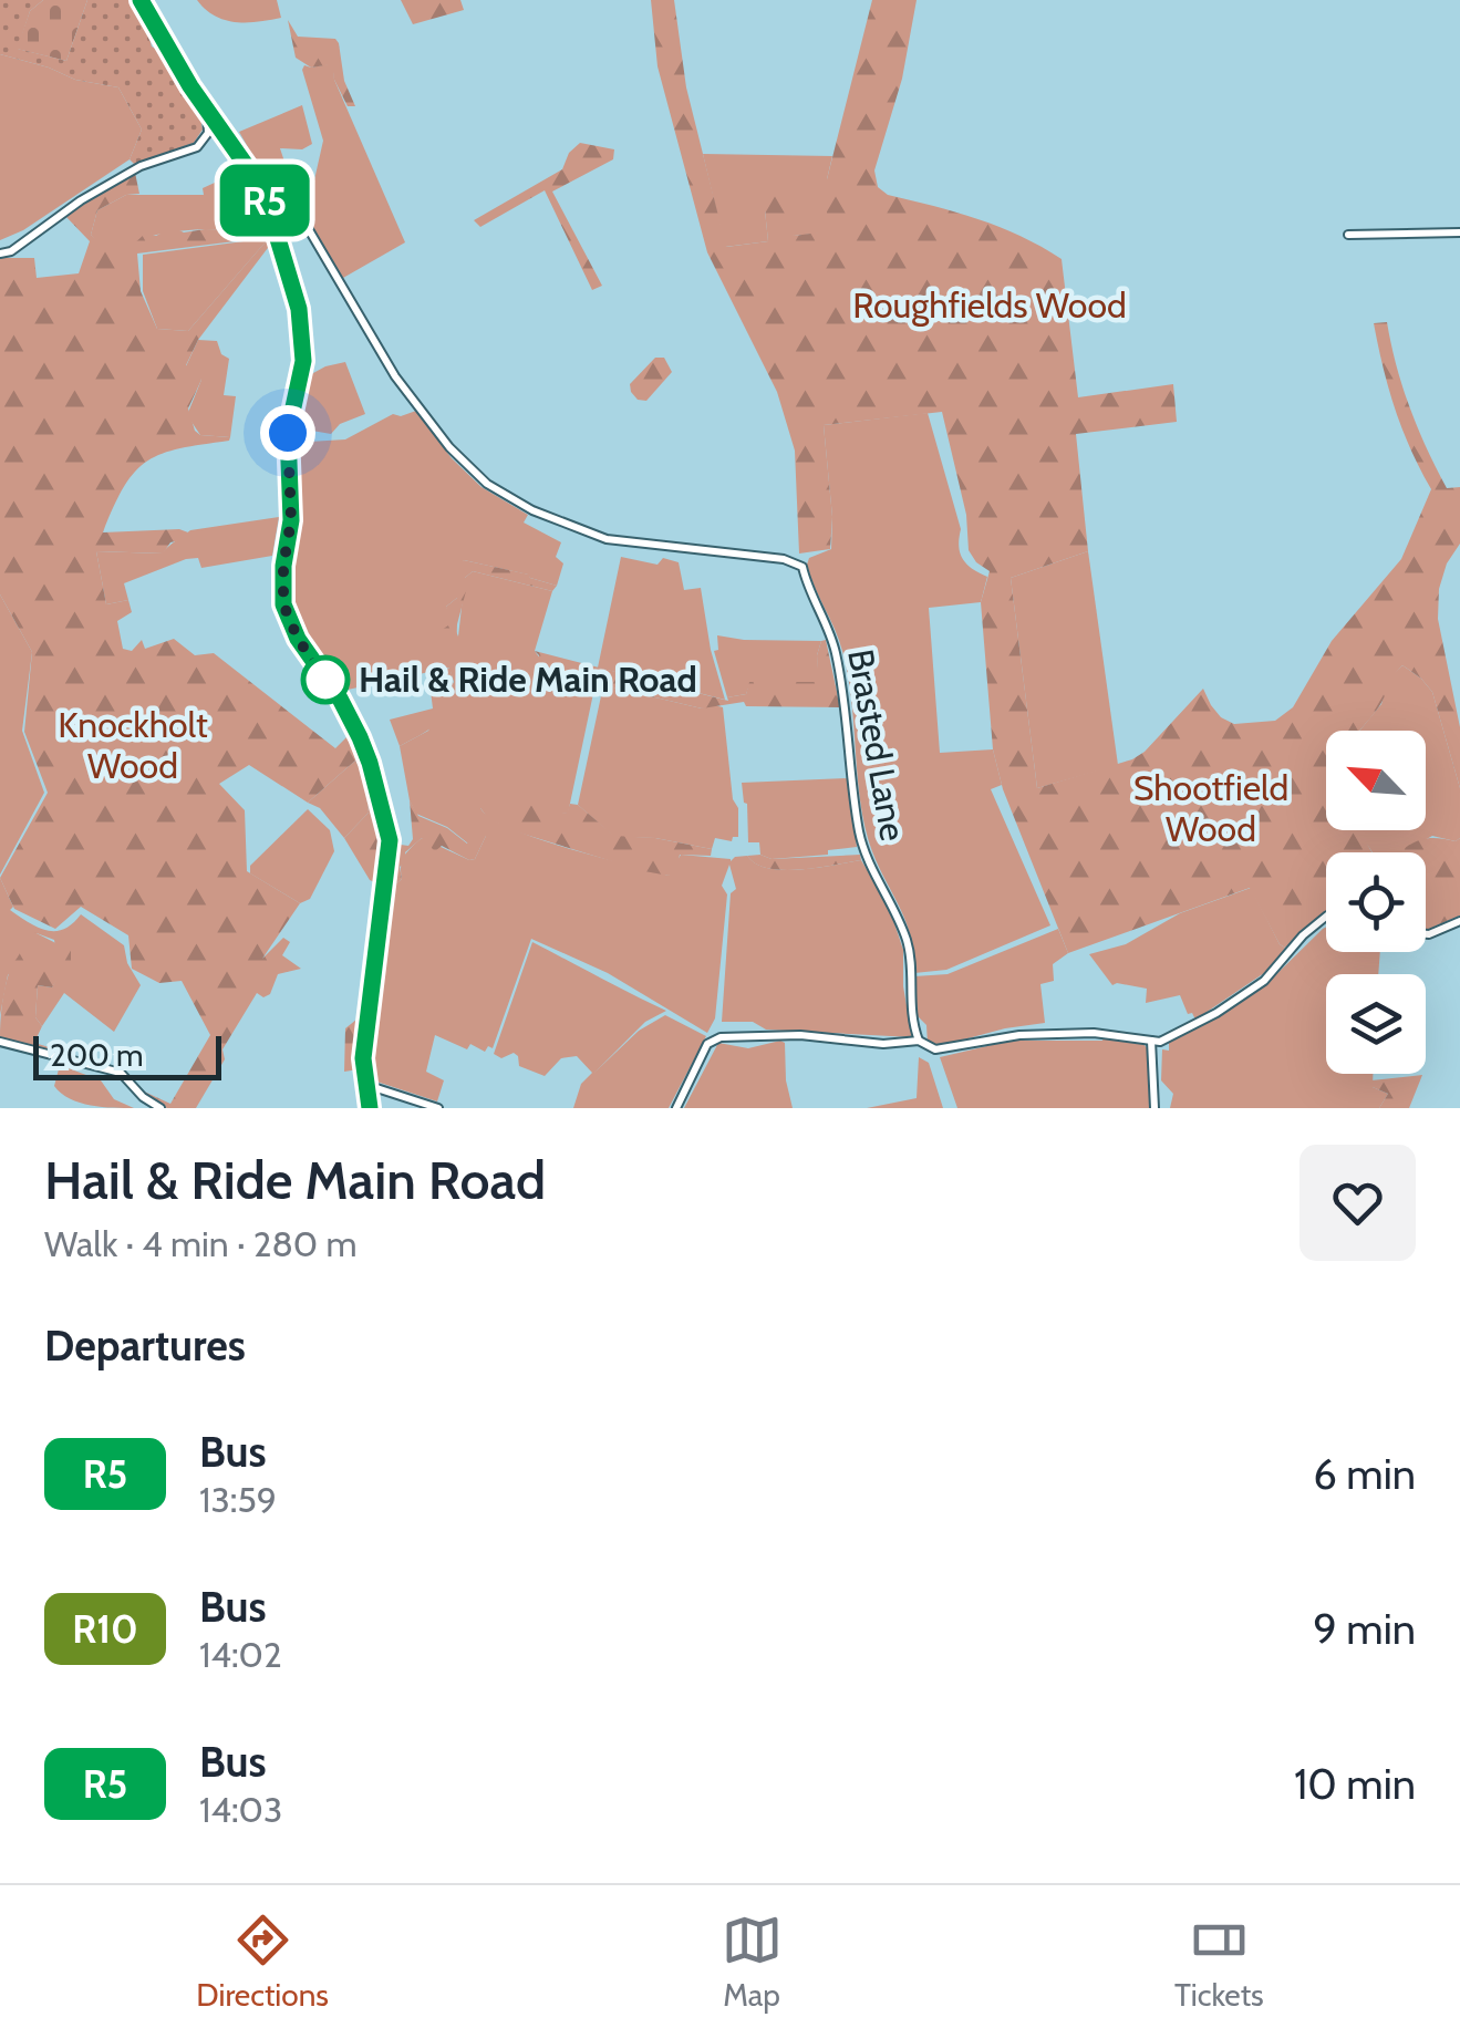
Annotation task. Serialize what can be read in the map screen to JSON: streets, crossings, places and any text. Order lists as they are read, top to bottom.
{
  "streets": {
    "street": ["Brasted Lane"]
  },
  "parks": ["Roughfields Wood", "Knockholt Wood", "Shootfield Wood"],
  "places": ["Hail & Ride Main Road"],
  "lines": ["bus line R5"],
  "scale_bar": "200 m",
  "north": "top left",
  "page": {
    "on_map": "R5",
    "scale": "200 m",
    "heading": [
      ["Hail & Ride Main Road", "Walk · 4 min · 280 m"],
      "Departures"
    ],
    "list": [
      {
        "mark": "R5",
        "name": "Bus",
        "note": "13:59",
        "value": "6 min"
      },
      {
        "mark": "R10",
        "name": "Bus",
        "note": "14:02",
        "value": "9 min"
      },
      {
        "mark": "R5",
        "name": "Bus",
        "note": "14:03",
        "value": "10 min"
      }
    ],
    "tabs": ["Directions", "Map", "Tickets"]
  }
}
